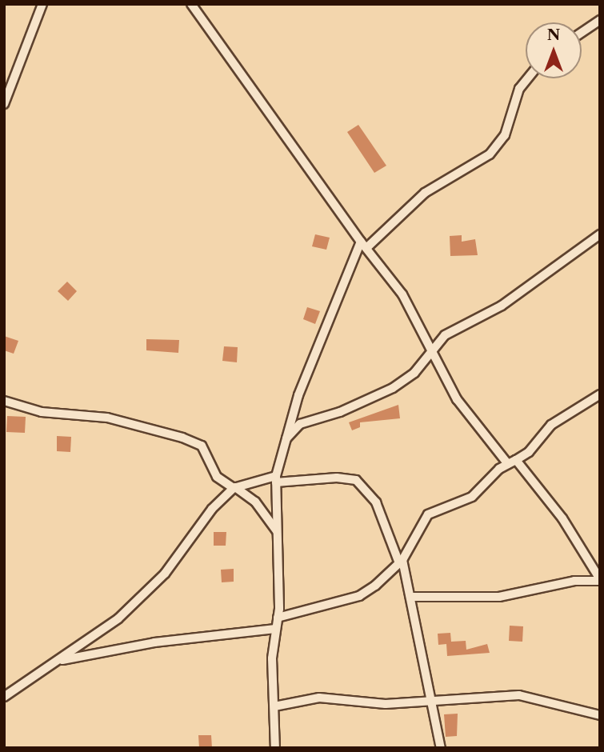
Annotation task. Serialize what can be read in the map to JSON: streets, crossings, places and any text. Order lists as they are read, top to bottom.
{
  "north": "top"
}
